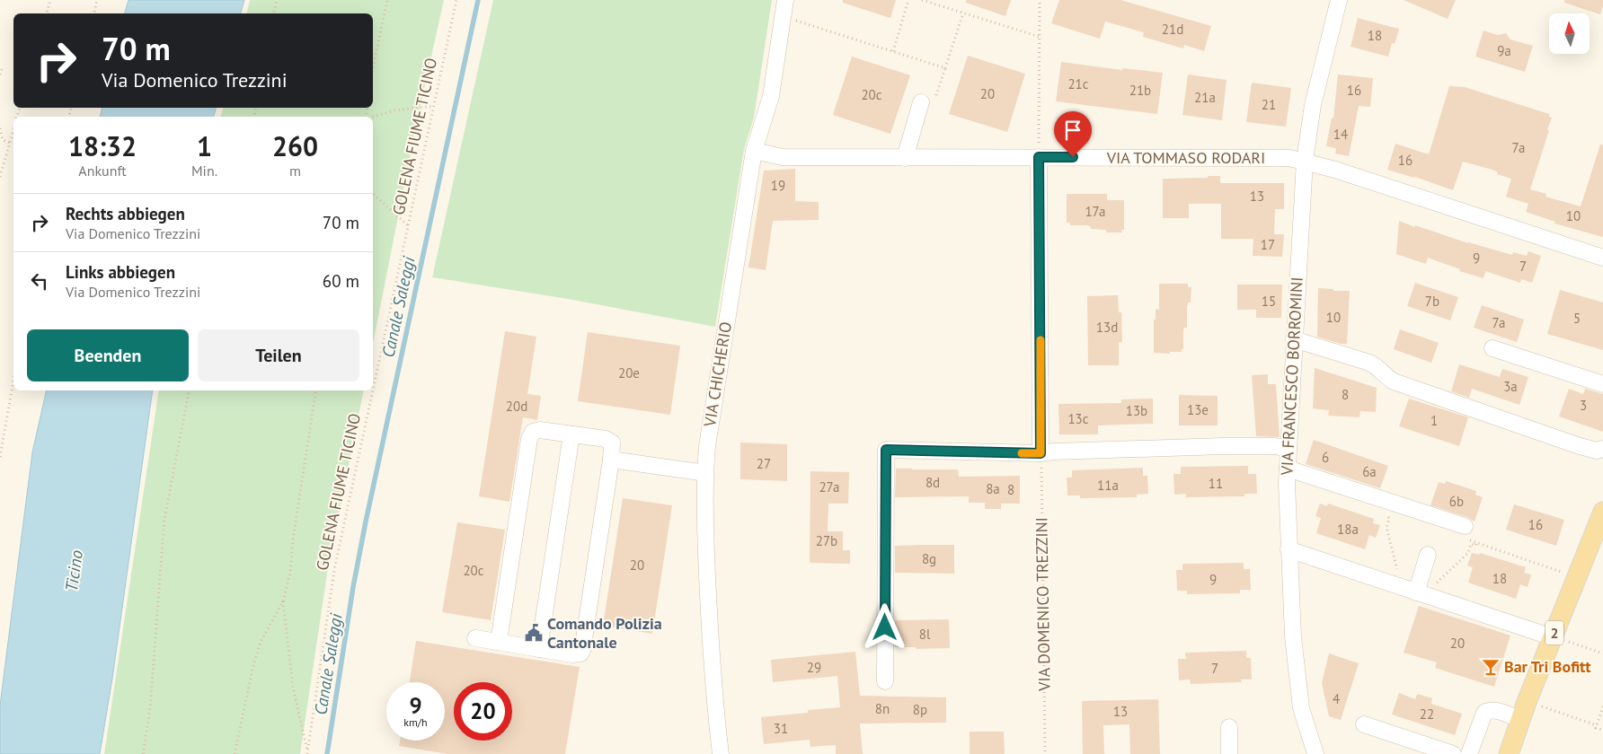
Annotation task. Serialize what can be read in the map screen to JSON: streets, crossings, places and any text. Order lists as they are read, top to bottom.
{
  "streets": {
    "main road": ["2"],
    "street": ["VIA TOMMASO RODARI", "VIA CHICHERIO", "VIA FRANCESCO BORROMINI"],
    "path": ["GOLENA FIUME TICINO", "VIA DOMENICO TREZZINI"]
  },
  "crossings": [
    ["VIA TOMMASO RODARI", "VIA CHICHERIO"],
    ["VIA TOMMASO RODARI", "VIA FRANCESCO BORROMINI"]
  ],
  "water": ["Canale Saleggi", "Ticino"],
  "places": {
    "public building": ["Comando Polizia Cantonale"],
    "bar": ["Bar Tri Bofitt"]
  },
  "house_numbers": [
    "21d",
    "18",
    "9a",
    "21c",
    "21b",
    "16",
    "20",
    "20c",
    "21a",
    "21",
    "14",
    "7a",
    "16",
    "19",
    "13",
    "17a",
    "10",
    "17",
    "9",
    "7",
    "15",
    "7b",
    "10",
    "5",
    "7a",
    "13d",
    "20e",
    "3a",
    "8",
    "3",
    "20d",
    "13e",
    "13b",
    "13c",
    "1",
    "6",
    "27",
    "6a",
    "8d",
    "11",
    "11a",
    "27a",
    "8a",
    "8",
    "6b",
    "16",
    "18a",
    "27b",
    "8g",
    "20",
    "20c",
    "18",
    "9",
    "8l",
    "20",
    "29",
    "7",
    "4",
    "8n",
    "8p",
    "13",
    "22",
    "31"
  ],
  "north": "top",
  "page": {
    "turn": ["70 m", "Via Domenico Trezzini"],
    "eta": [
      "18:32",
      "Ankunft",
      "1",
      "Min.",
      "260",
      "m"
    ],
    "list": [
      {
        "name": "Rechts abbiegen",
        "note": "Via Domenico Trezzini",
        "value": "70 m"
      },
      {
        "name": "Links abbiegen",
        "note": "Via Domenico Trezzini",
        "value": "60 m"
      }
    ],
    "buttons": ["Beenden", "Teilen"],
    "speed": "9 km/h",
    "limit": "20"
  }
}
